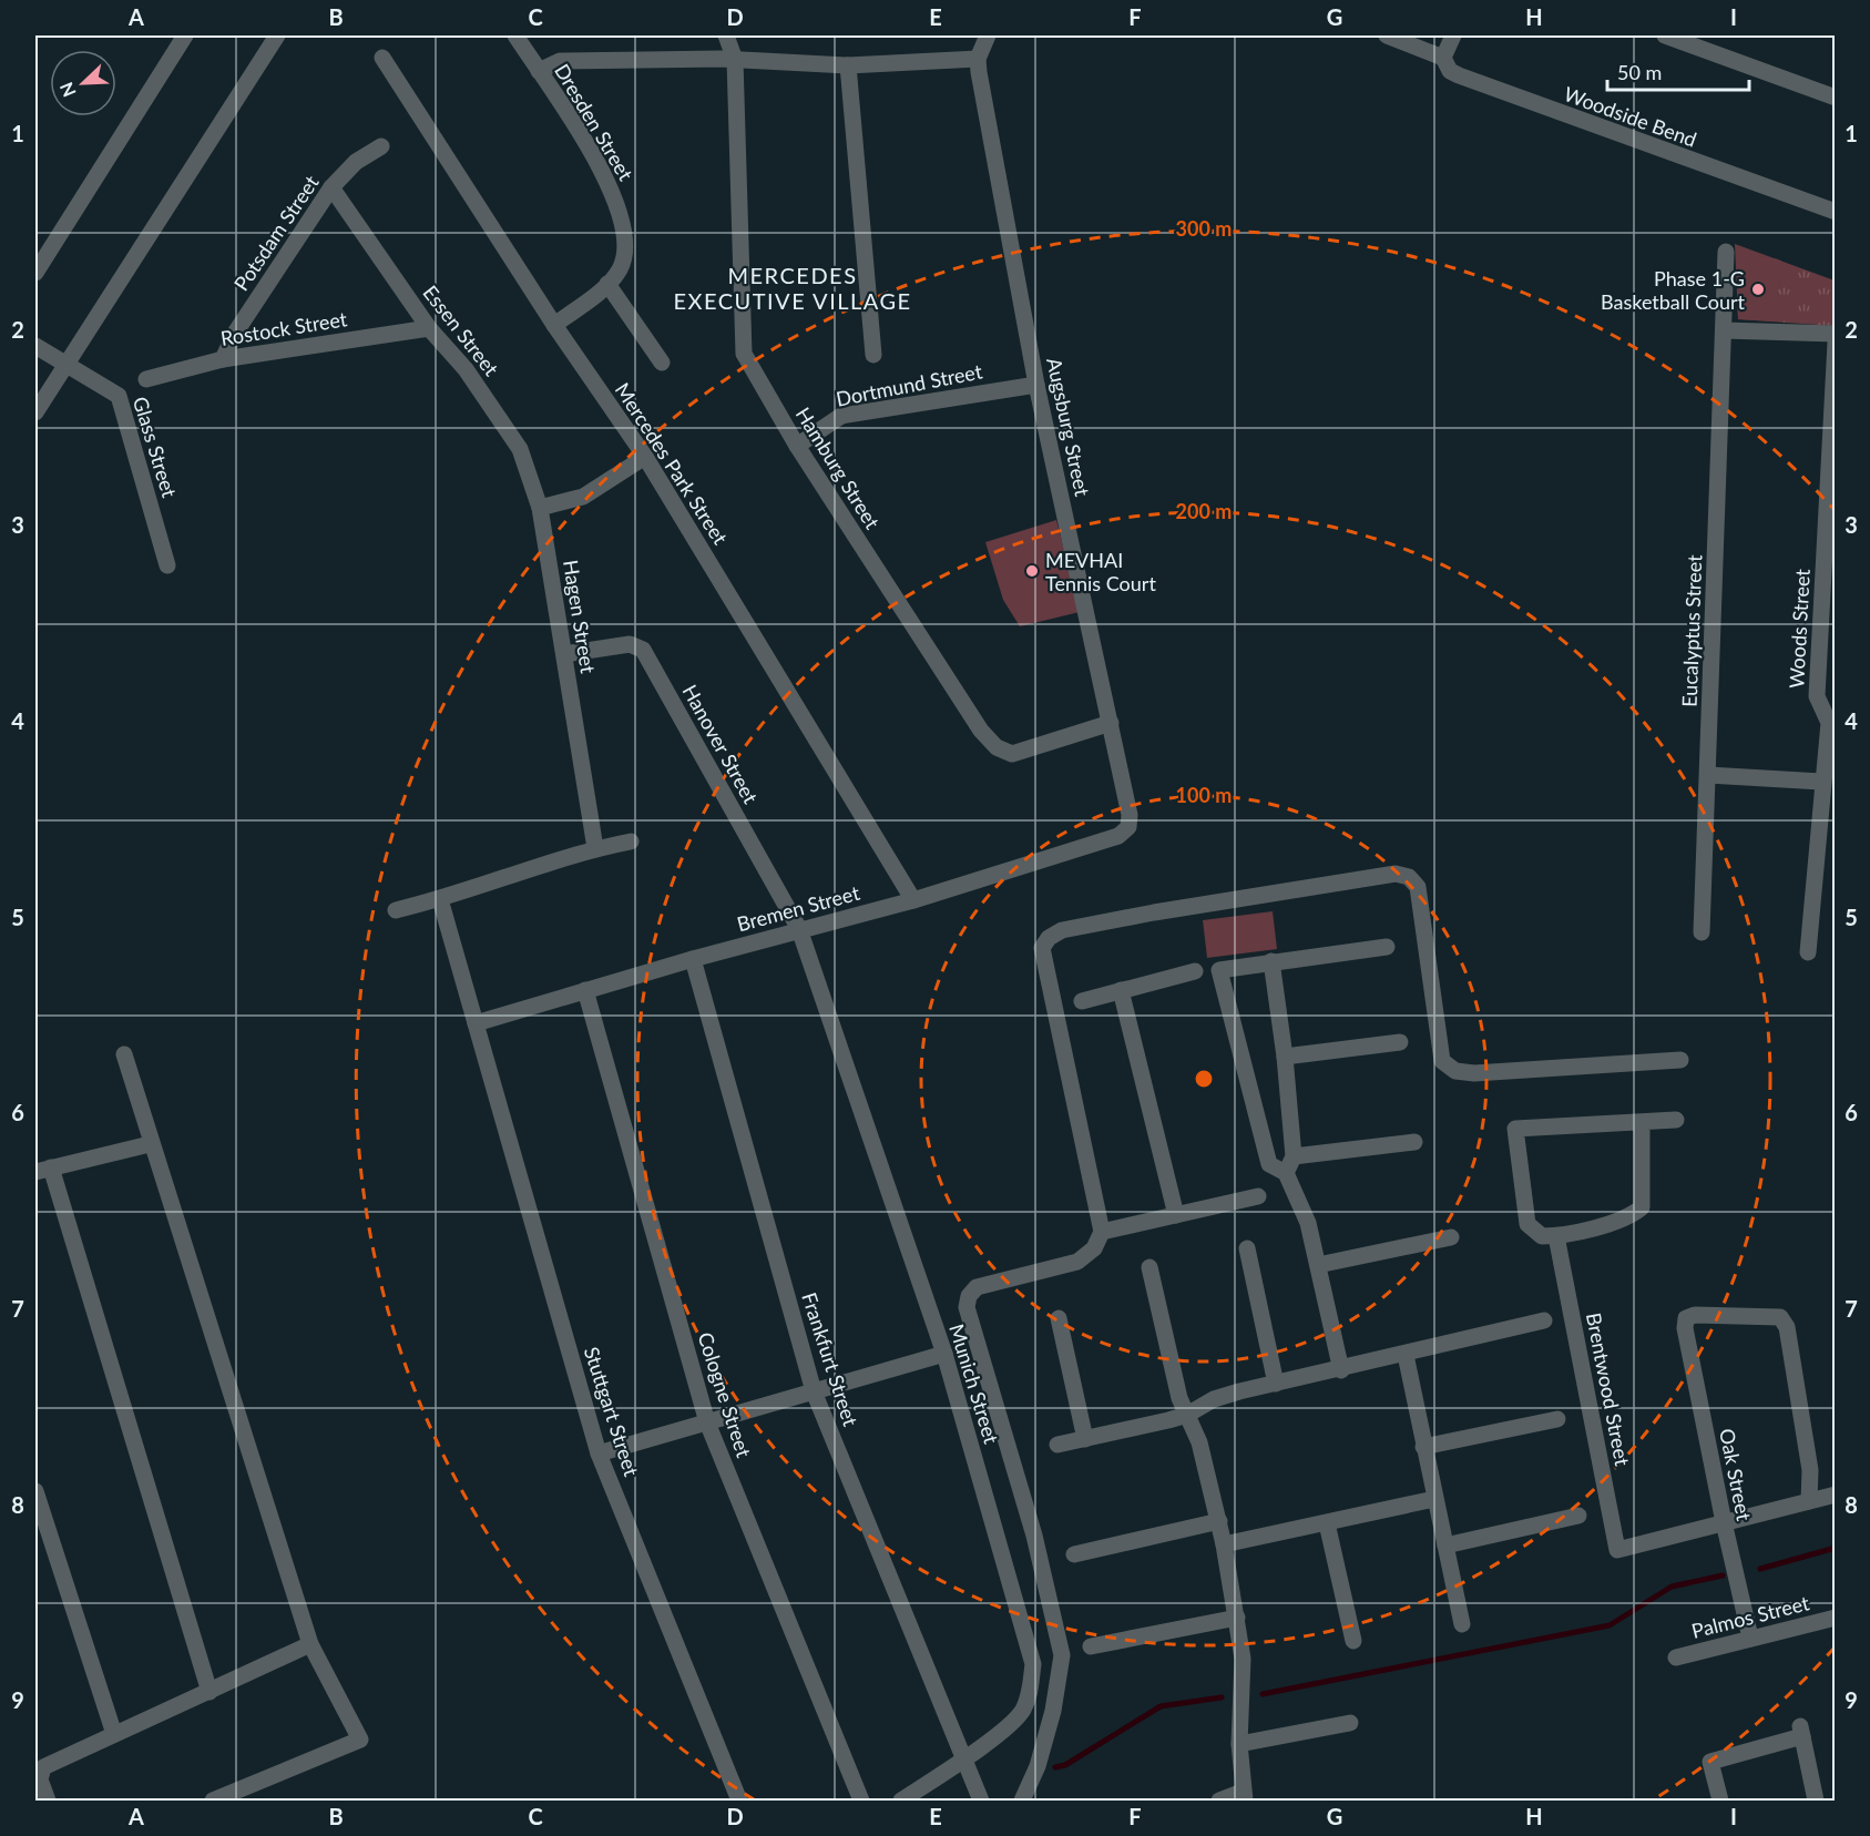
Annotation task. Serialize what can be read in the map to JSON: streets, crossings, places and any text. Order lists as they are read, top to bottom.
{
  "streets": {
    "street": [
      "Woodside Bend",
      "Dresden Street",
      "Potsdam Street",
      "Rostock Street",
      "Essen Street",
      "Dortmund Street",
      "Augsburg Street",
      "Glass Street",
      "Mercedes Park Street",
      "Hamburg Street",
      "Hagen Street",
      "Woods Street",
      "Eucalyptus Street",
      "Hanover Street",
      "Bremen Street",
      "Frankfurt Street",
      "Munich Street",
      "Brentwood Street",
      "Cologne Street",
      "Stuttgart Street",
      "Oak Street",
      "Palmos Street"
    ]
  },
  "crossings": [
    ["Dresden Street", "Mercedes Park Street"],
    ["Potsdam Street", "Rostock Street"],
    ["Potsdam Street", "Essen Street"],
    ["Rostock Street", "Essen Street"],
    ["Essen Street", "Hagen Street"],
    ["Dortmund Street", "Augsburg Street"],
    ["Dortmund Street", "Hamburg Street"],
    ["Augsburg Street", "Hamburg Street"],
    ["Augsburg Street", "Bremen Street"],
    ["Mercedes Park Street", "Bremen Street"],
    ["Hagen Street", "Hanover Street"],
    ["Hanover Street", "Bremen Street"],
    ["Hanover Street", "Munich Street"],
    ["Bremen Street", "Frankfurt Street"],
    ["Bremen Street", "Munich Street"],
    ["Bremen Street", "Cologne Street"],
    ["Bremen Street", "Stuttgart Street"],
    ["Frankfurt Street", "Munich Street"],
    ["Brentwood Street", "Oak Street"],
    ["Oak Street", "Palmos Street"]
  ],
  "districts": ["MERCEDES EXECUTIVE VILLAGE"],
  "places": ["Phase 1-G Basketball Court", "MEVHAI Tennis Court"],
  "scale_bar": "50 m",
  "north": "bottom left",
  "grid": {
    "columns": [
      "A",
      "B",
      "C",
      "D",
      "E",
      "F",
      "G",
      "H",
      "I"
    ],
    "rows": [
      "1",
      "2",
      "3",
      "4",
      "5",
      "6",
      "7",
      "8",
      "9"
    ]
  },
  "rings": ["300 m", "200 m", "100 m"]
}
